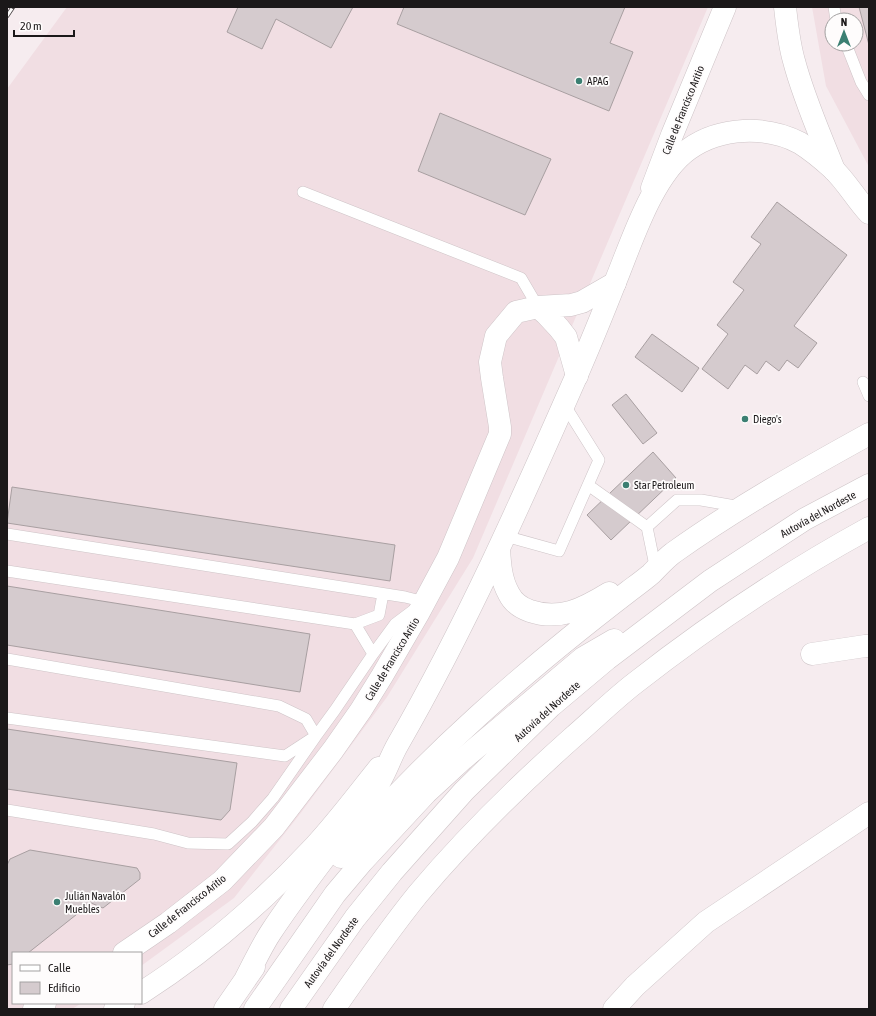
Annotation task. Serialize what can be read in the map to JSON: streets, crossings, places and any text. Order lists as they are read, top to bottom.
{
  "streets": {
    "main road": ["Calle de Francisco Aritio", "Autovía del Nordeste"]
  },
  "places": [
    "APAG",
    "Diego's",
    "Star Petroleum",
    "Julián Navalón Muebles"
  ],
  "legend": ["Calle", "Edificio"],
  "scale_bar": "20 m",
  "north": "top"
}
